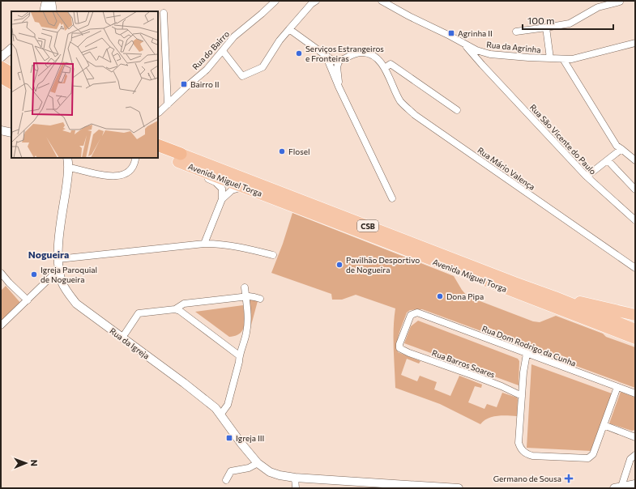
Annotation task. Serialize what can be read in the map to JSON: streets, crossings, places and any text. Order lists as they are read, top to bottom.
{
  "streets": {
    "highway": ["Avenida Miguel Torga", "CSB"],
    "street": [
      "Rua da Agrinha",
      "Rua do Bairro",
      "Rua São Vicente do Paulo",
      "Rua Mário Valença",
      "Rua da Igreja",
      "Rua Dom Rodrigo da Cunha",
      "Rua Barros Soares"
    ]
  },
  "crossings": [
    ["Rua da Agrinha", "Rua São Vicente do Paulo"],
    ["Avenida Miguel Torga", "CSB"],
    ["Rua Dom Rodrigo da Cunha", "Rua Barros Soares"]
  ],
  "districts": ["Nogueira"],
  "places": {
    "transit": ["Agrinha II", "Bairro II", "Igreja III"],
    "other": [
      "Serviços Estrangeiros e Fronteiras",
      "Flosel",
      "Pavilhão Desportivo de Nogueira",
      "Igreja Paroquial de Nogueira",
      "Dona Pipa"
    ],
    "health": ["Germano de Sousa"]
  },
  "scale_bar": "100 m",
  "north": "right"
}
